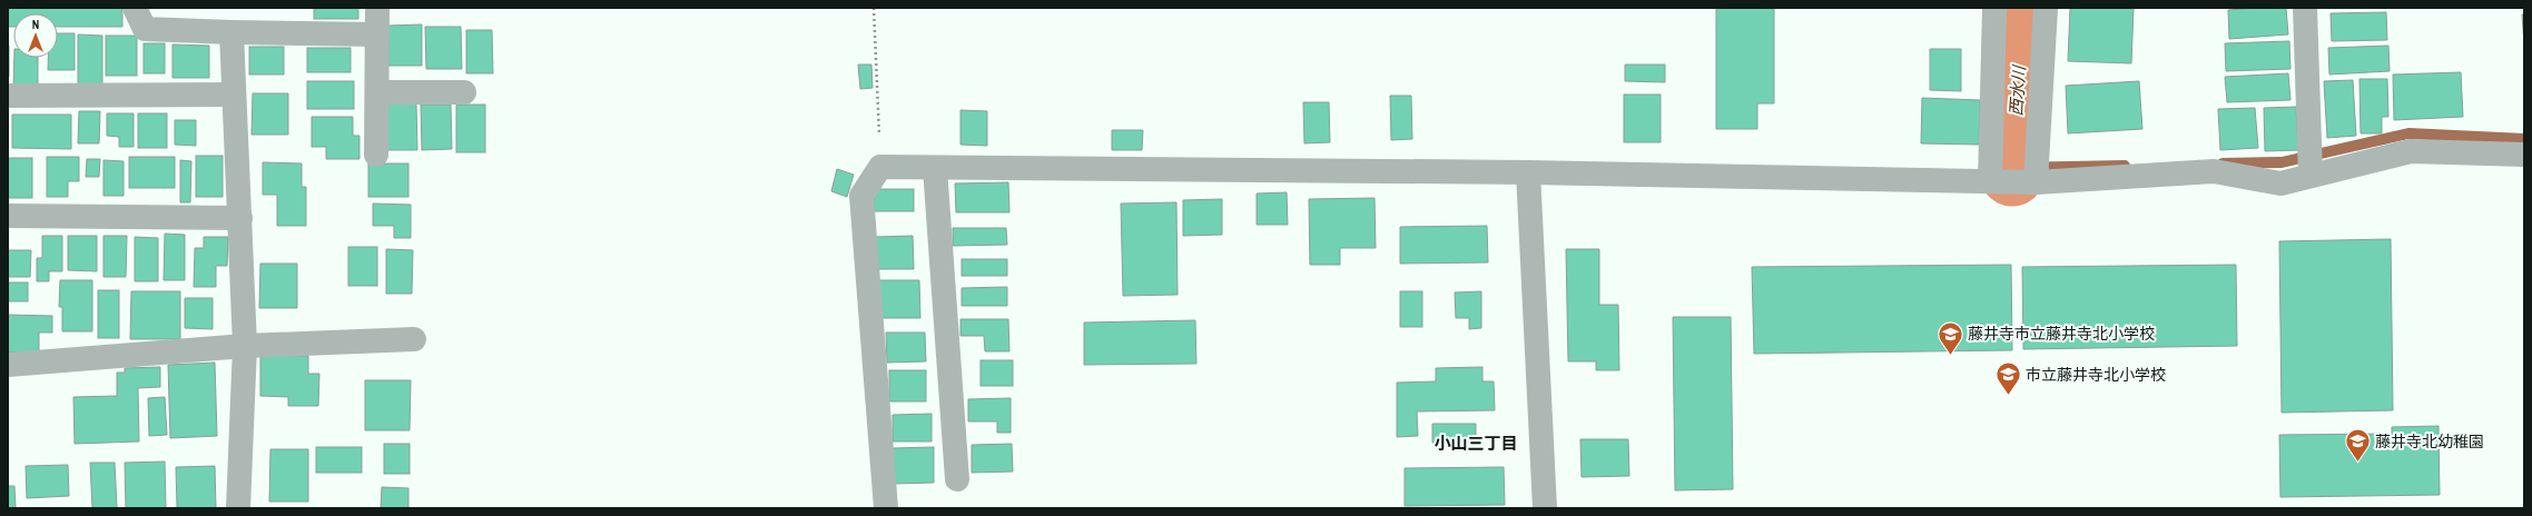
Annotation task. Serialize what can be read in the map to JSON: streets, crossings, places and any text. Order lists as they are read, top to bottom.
{
  "districts": ["小山三丁目"],
  "water": ["西水川"],
  "places": {
    "school or university": ["藤井寺市立藤井寺北小学校", "市立藤井寺北小学校", "藤井寺北幼稚園"]
  },
  "north": "top"
}
